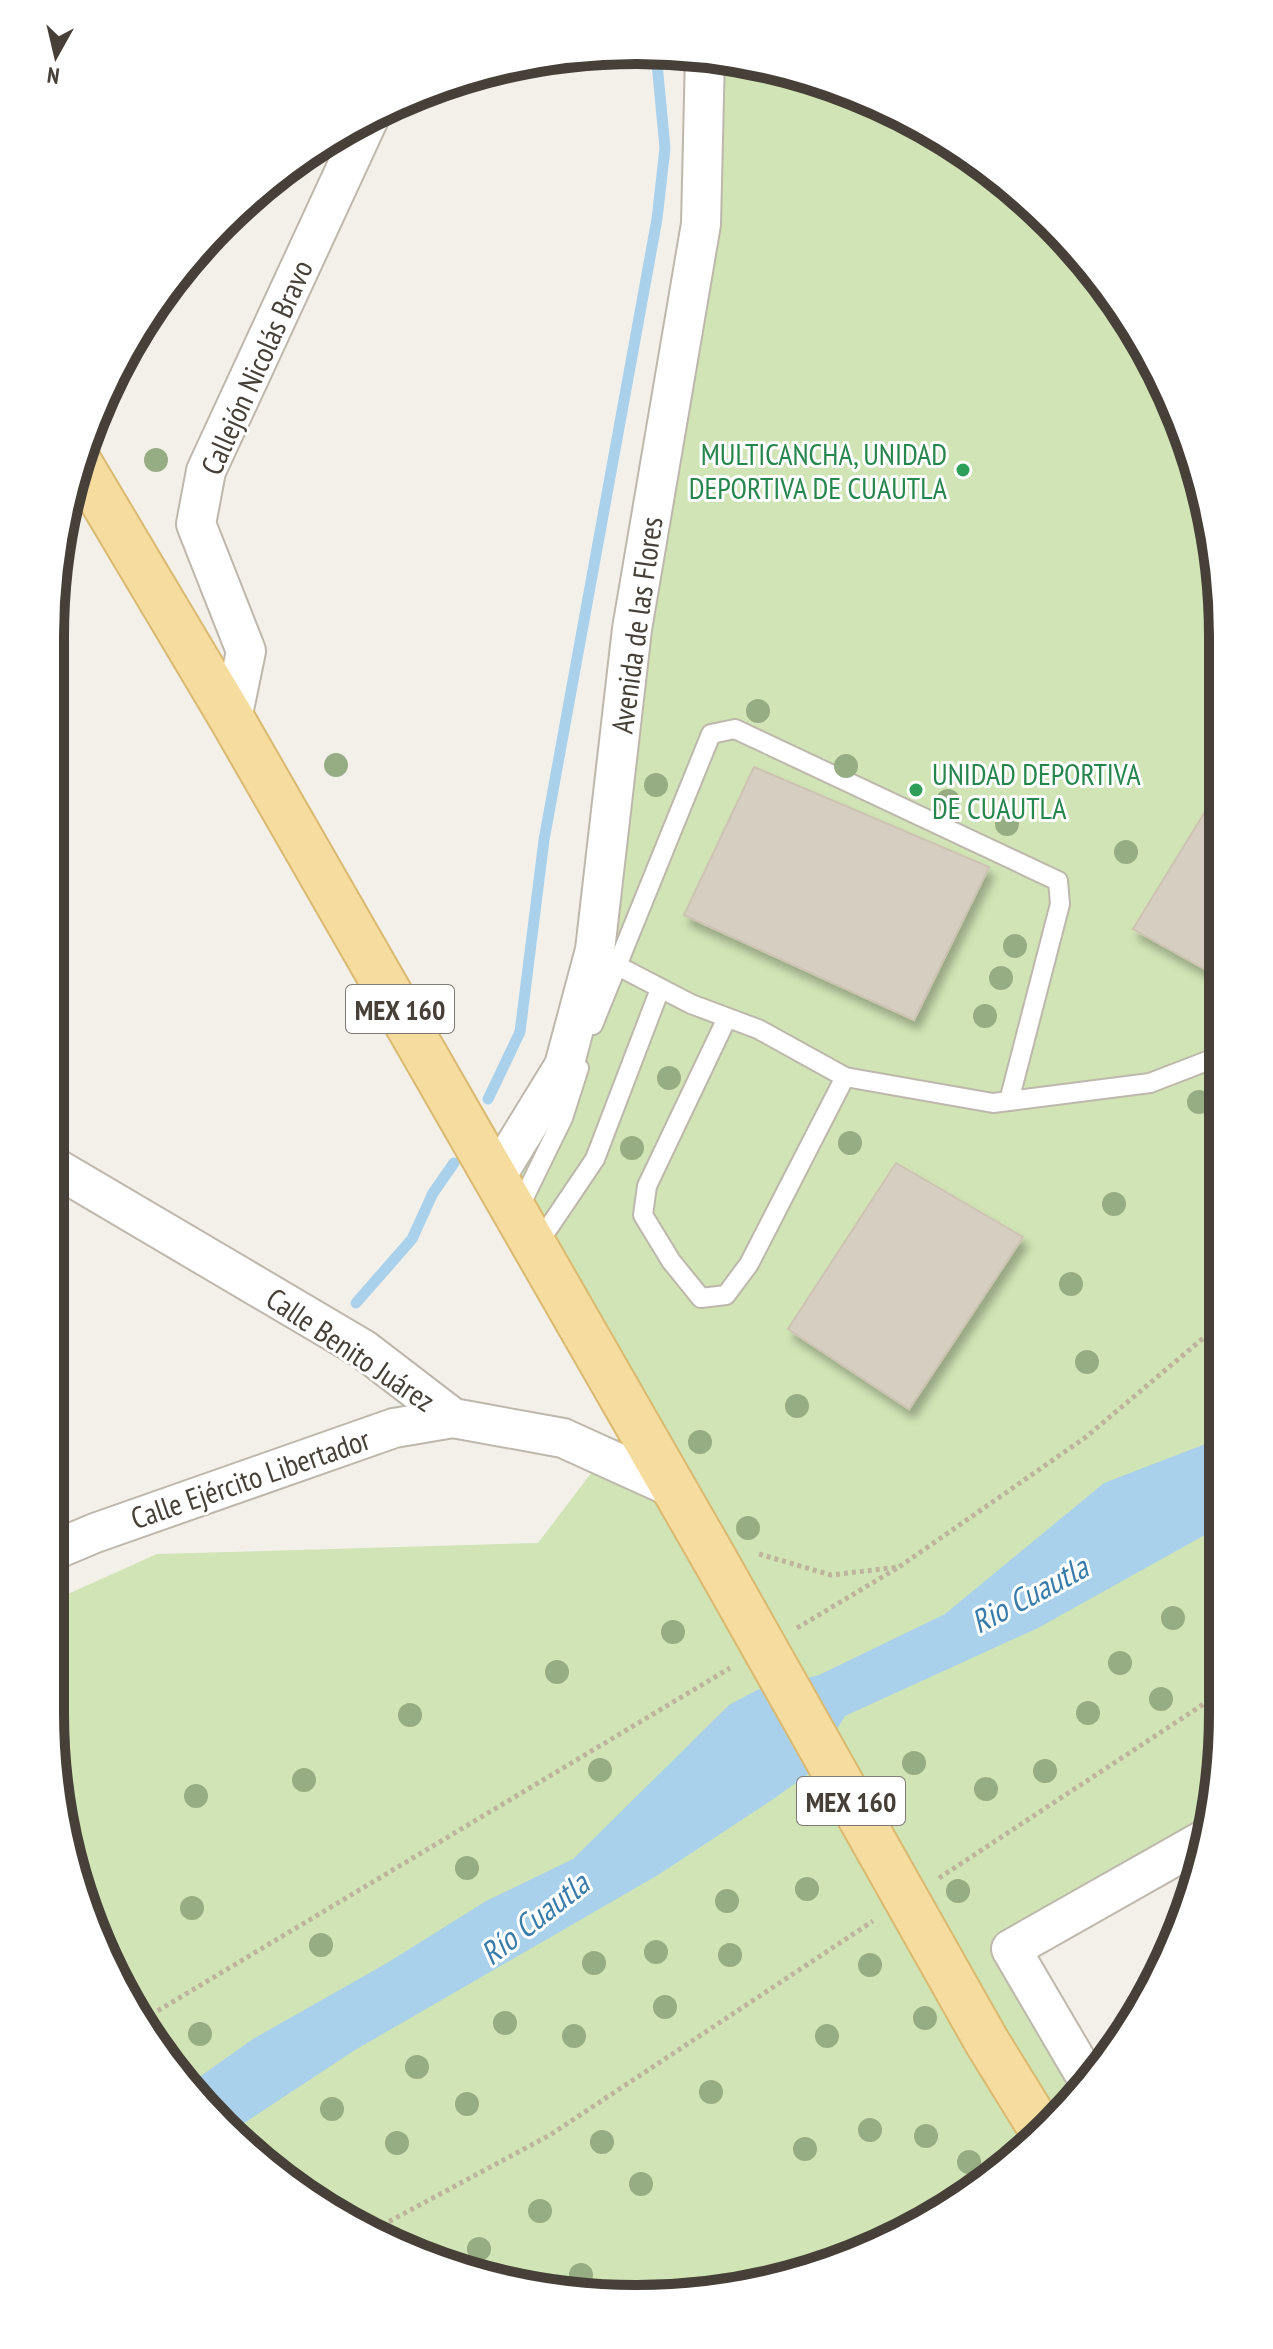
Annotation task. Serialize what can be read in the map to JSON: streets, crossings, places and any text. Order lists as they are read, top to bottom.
{
  "streets": {
    "main road": ["MEX 160"],
    "street": [
      "Callejón Nicolás Bravo",
      "Avenida de las Flores",
      "Calle Benito Juárez",
      "Calle Ejército Libertador"
    ]
  },
  "crossings": [
    ["Callejón Nicolás Bravo", "MEX 160"],
    ["Avenida de las Flores", "MEX 160"],
    ["MEX 160", "Calle Benito Juárez"],
    ["Calle Benito Juárez", "Calle Ejército Libertador"]
  ],
  "water": ["Rio Cuautla", "Río Cuautla"],
  "places": ["MULTICANCHA, UNIDAD DEPORTIVA DE CUAUTLA", "UNIDAD DEPORTIVA DE CUAUTLA"],
  "north": "bottom"
}
